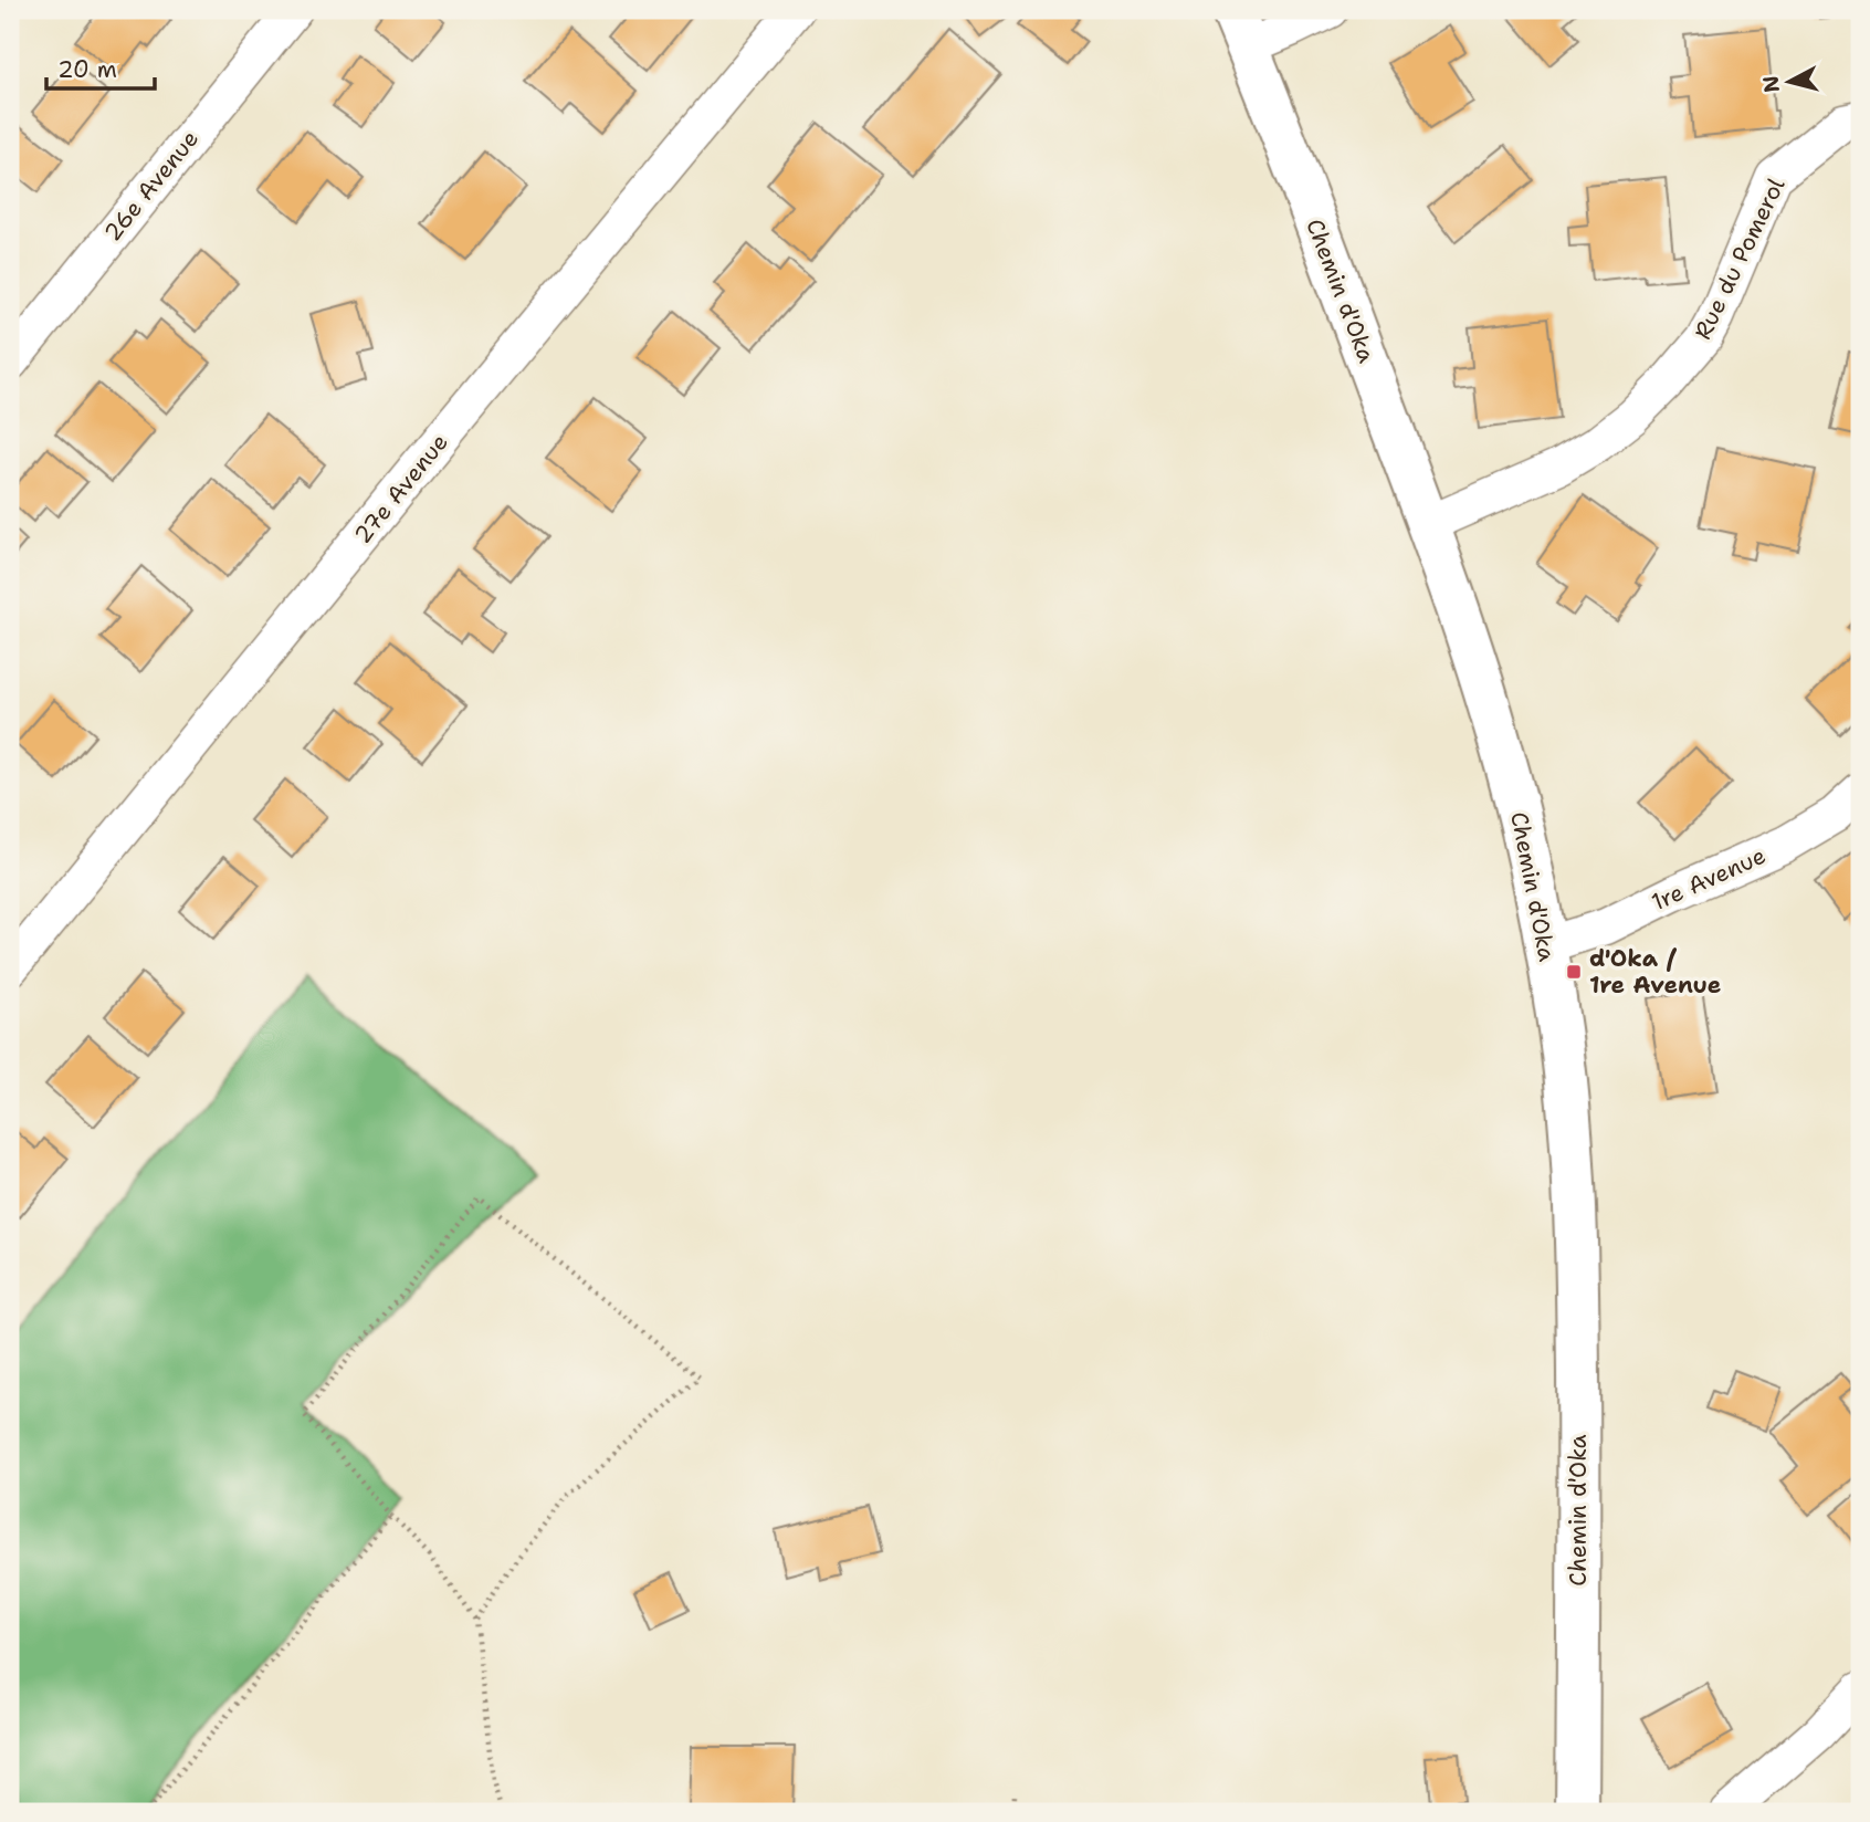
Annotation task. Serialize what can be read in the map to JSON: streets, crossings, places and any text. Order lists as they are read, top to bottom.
{
  "streets": {
    "main road": ["Chemin d'Oka"],
    "street": [
      "26e Avenue",
      "Rue du Pomerol",
      "27e Avenue",
      "1re Avenue"
    ]
  },
  "crossings": [
    ["Rue du Pomerol", "Chemin d'Oka"],
    ["Chemin d'Oka", "1re Avenue"]
  ],
  "places": {
    "transit": ["d'Oka / 1re Avenue"]
  },
  "scale_bar": "20 m",
  "north": "left"
}
